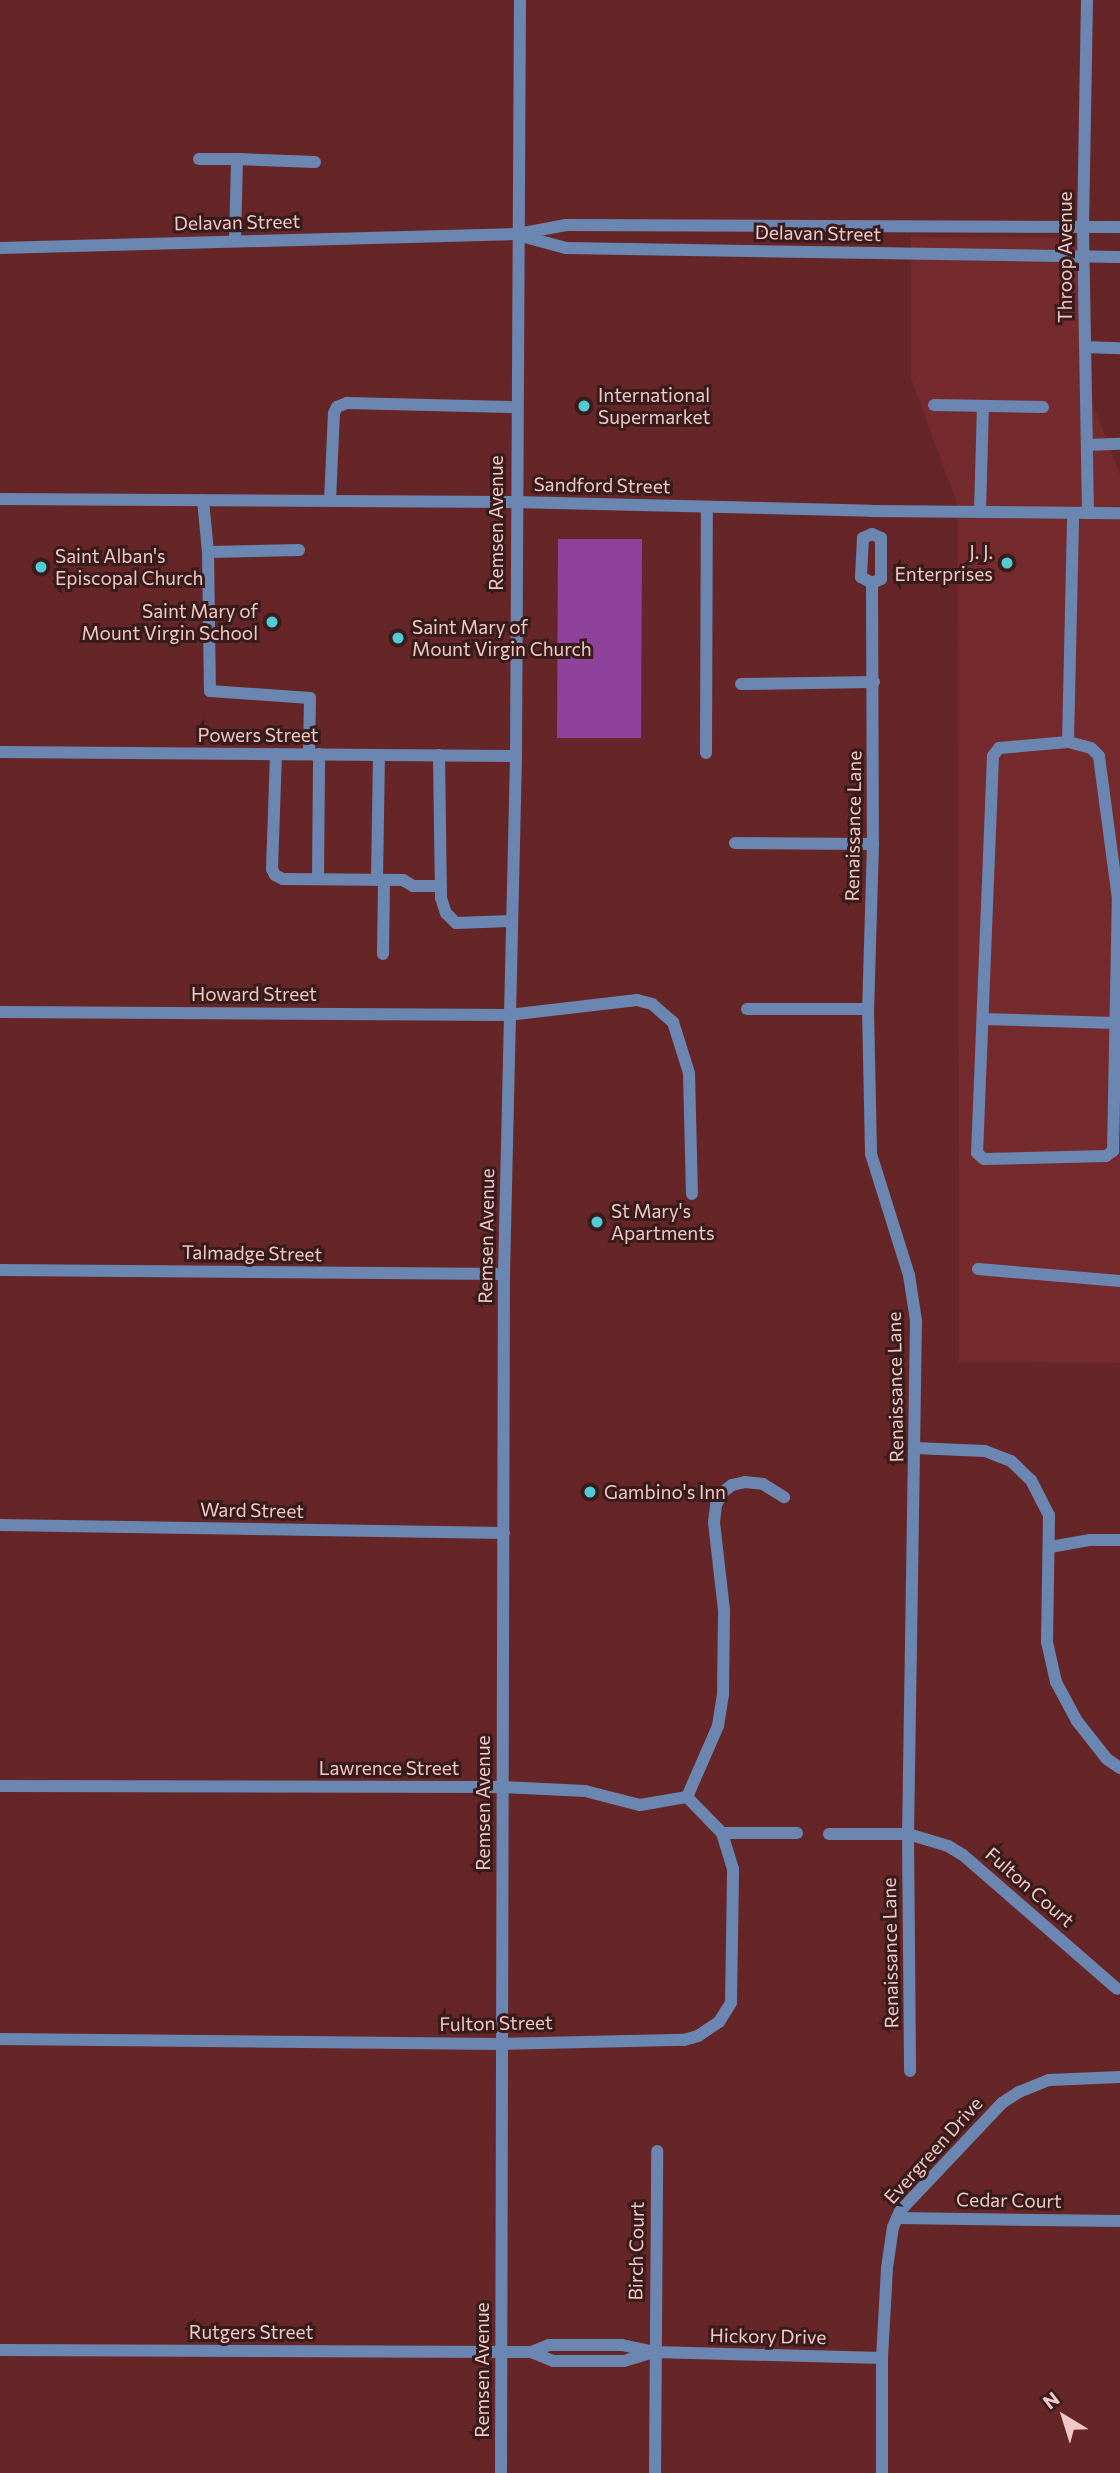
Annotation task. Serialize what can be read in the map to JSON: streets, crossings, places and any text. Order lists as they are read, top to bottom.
{
  "streets": {
    "street": [
      "Delavan Street",
      "Throop Avenue",
      "Sandford Street",
      "Remsen Avenue",
      "Powers Street",
      "Renaissance Lane",
      "Howard Street",
      "Talmadge Street",
      "Ward Street",
      "Lawrence Street",
      "Fulton Court",
      "Fulton Street",
      "Evergreen Drive",
      "Cedar Court",
      "Birch Court",
      "Rutgers Street",
      "Hickory Drive"
    ]
  },
  "crossings": [
    ["Delavan Street", "Throop Avenue"],
    ["Delavan Street", "Remsen Avenue"],
    ["Throop Avenue", "Sandford Street"],
    ["Sandford Street", "Remsen Avenue"],
    ["Sandford Street", "Renaissance Lane"],
    ["Remsen Avenue", "Powers Street"],
    ["Remsen Avenue", "Howard Street"],
    ["Remsen Avenue", "Talmadge Street"],
    ["Remsen Avenue", "Ward Street"],
    ["Remsen Avenue", "Lawrence Street"],
    ["Remsen Avenue", "Fulton Street"],
    ["Remsen Avenue", "Rutgers Street"],
    ["Remsen Avenue", "Hickory Drive"],
    ["Renaissance Lane", "Fulton Court"],
    ["Evergreen Drive", "Cedar Court"],
    ["Evergreen Drive", "Hickory Drive"],
    ["Birch Court", "Hickory Drive"],
    ["Rutgers Street", "Hickory Drive"]
  ],
  "places": [
    "International Supermarket",
    "J. J. Enterprises",
    "Saint Alban's Episcopal Church",
    "Saint Mary of Mount Virgin School",
    "Saint Mary of Mount Virgin Church",
    "St Mary's Apartments",
    "Gambino's Inn"
  ],
  "north": "top left"
}
